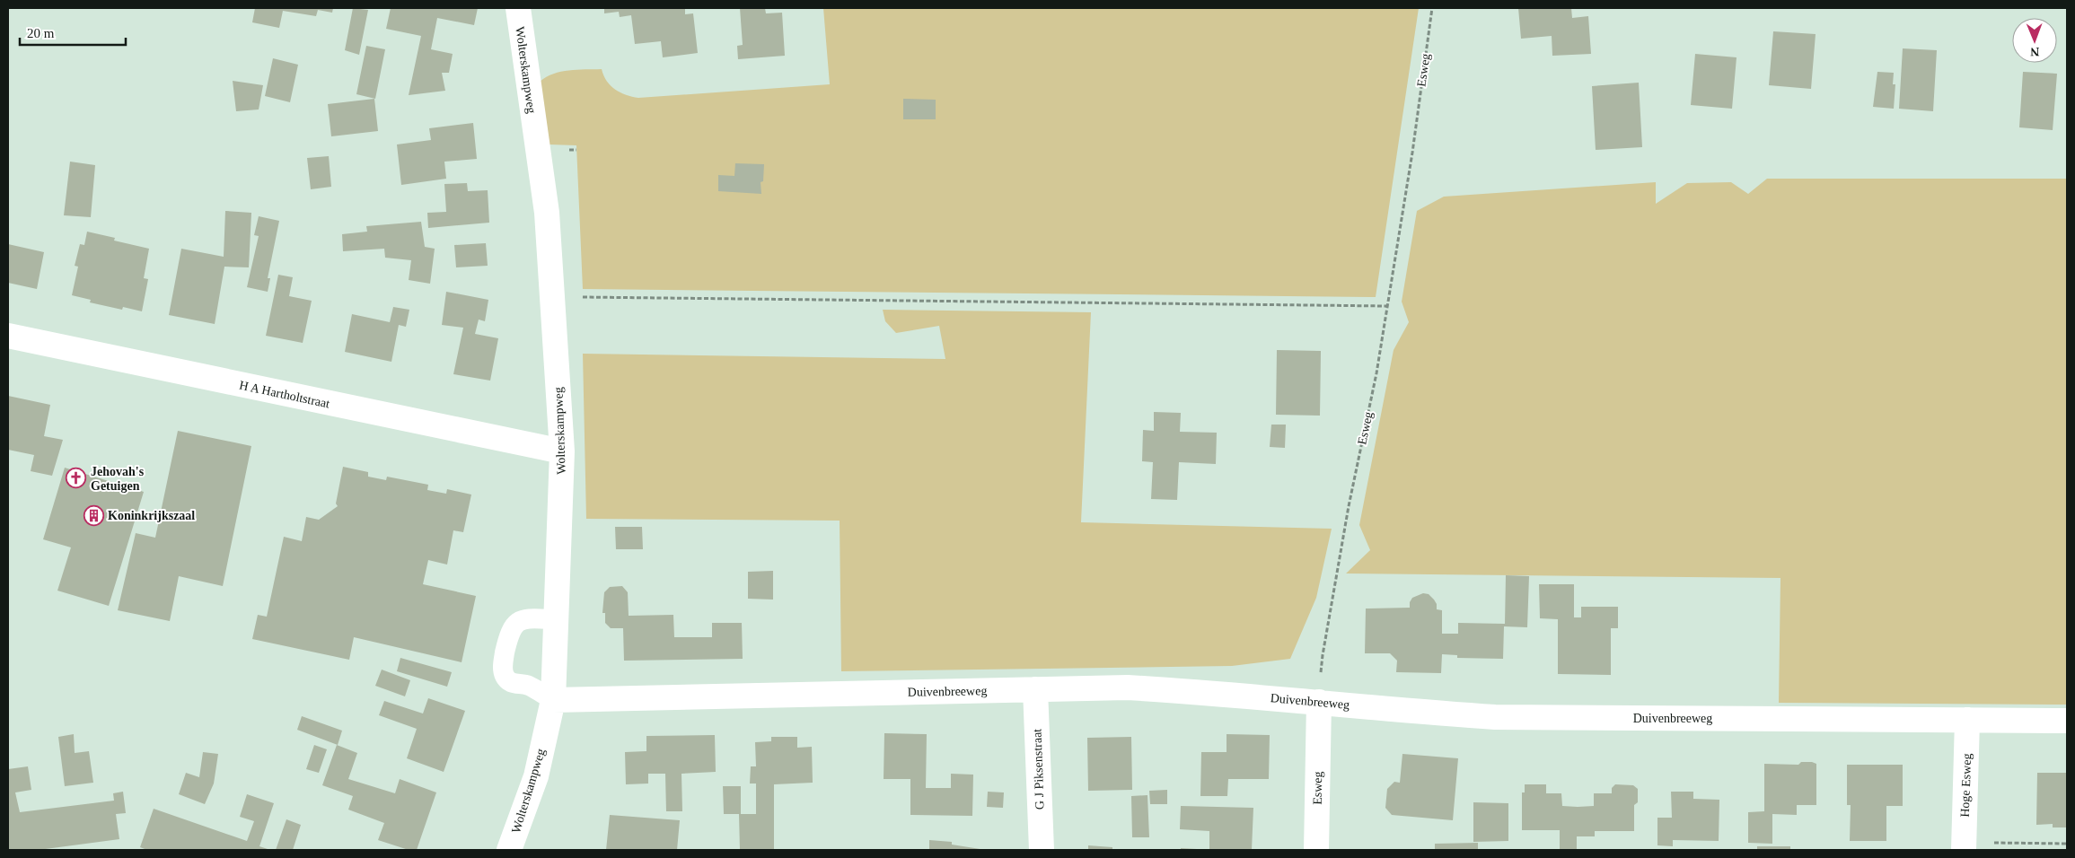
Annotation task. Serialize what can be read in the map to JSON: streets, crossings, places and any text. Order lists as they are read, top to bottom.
{
  "streets": {
    "street": [
      "Wolterskampweg",
      "Esweg",
      "H A Hartholtstraat",
      "Duivenbreeweg",
      "G J Piksenstraat",
      "Hoge Esweg"
    ]
  },
  "crossings": [
    ["Wolterskampweg", "H A Hartholtstraat"],
    ["Wolterskampweg", "Duivenbreeweg"],
    ["Esweg", "Duivenbreeweg"],
    ["Duivenbreeweg", "G J Piksenstraat"],
    ["Duivenbreeweg", "Hoge Esweg"]
  ],
  "places": {
    "church": ["Jehovah's Getuigen"],
    "building": ["Koninkrijkszaal"]
  },
  "scale_bar": "20 m",
  "north": "bottom"
}
